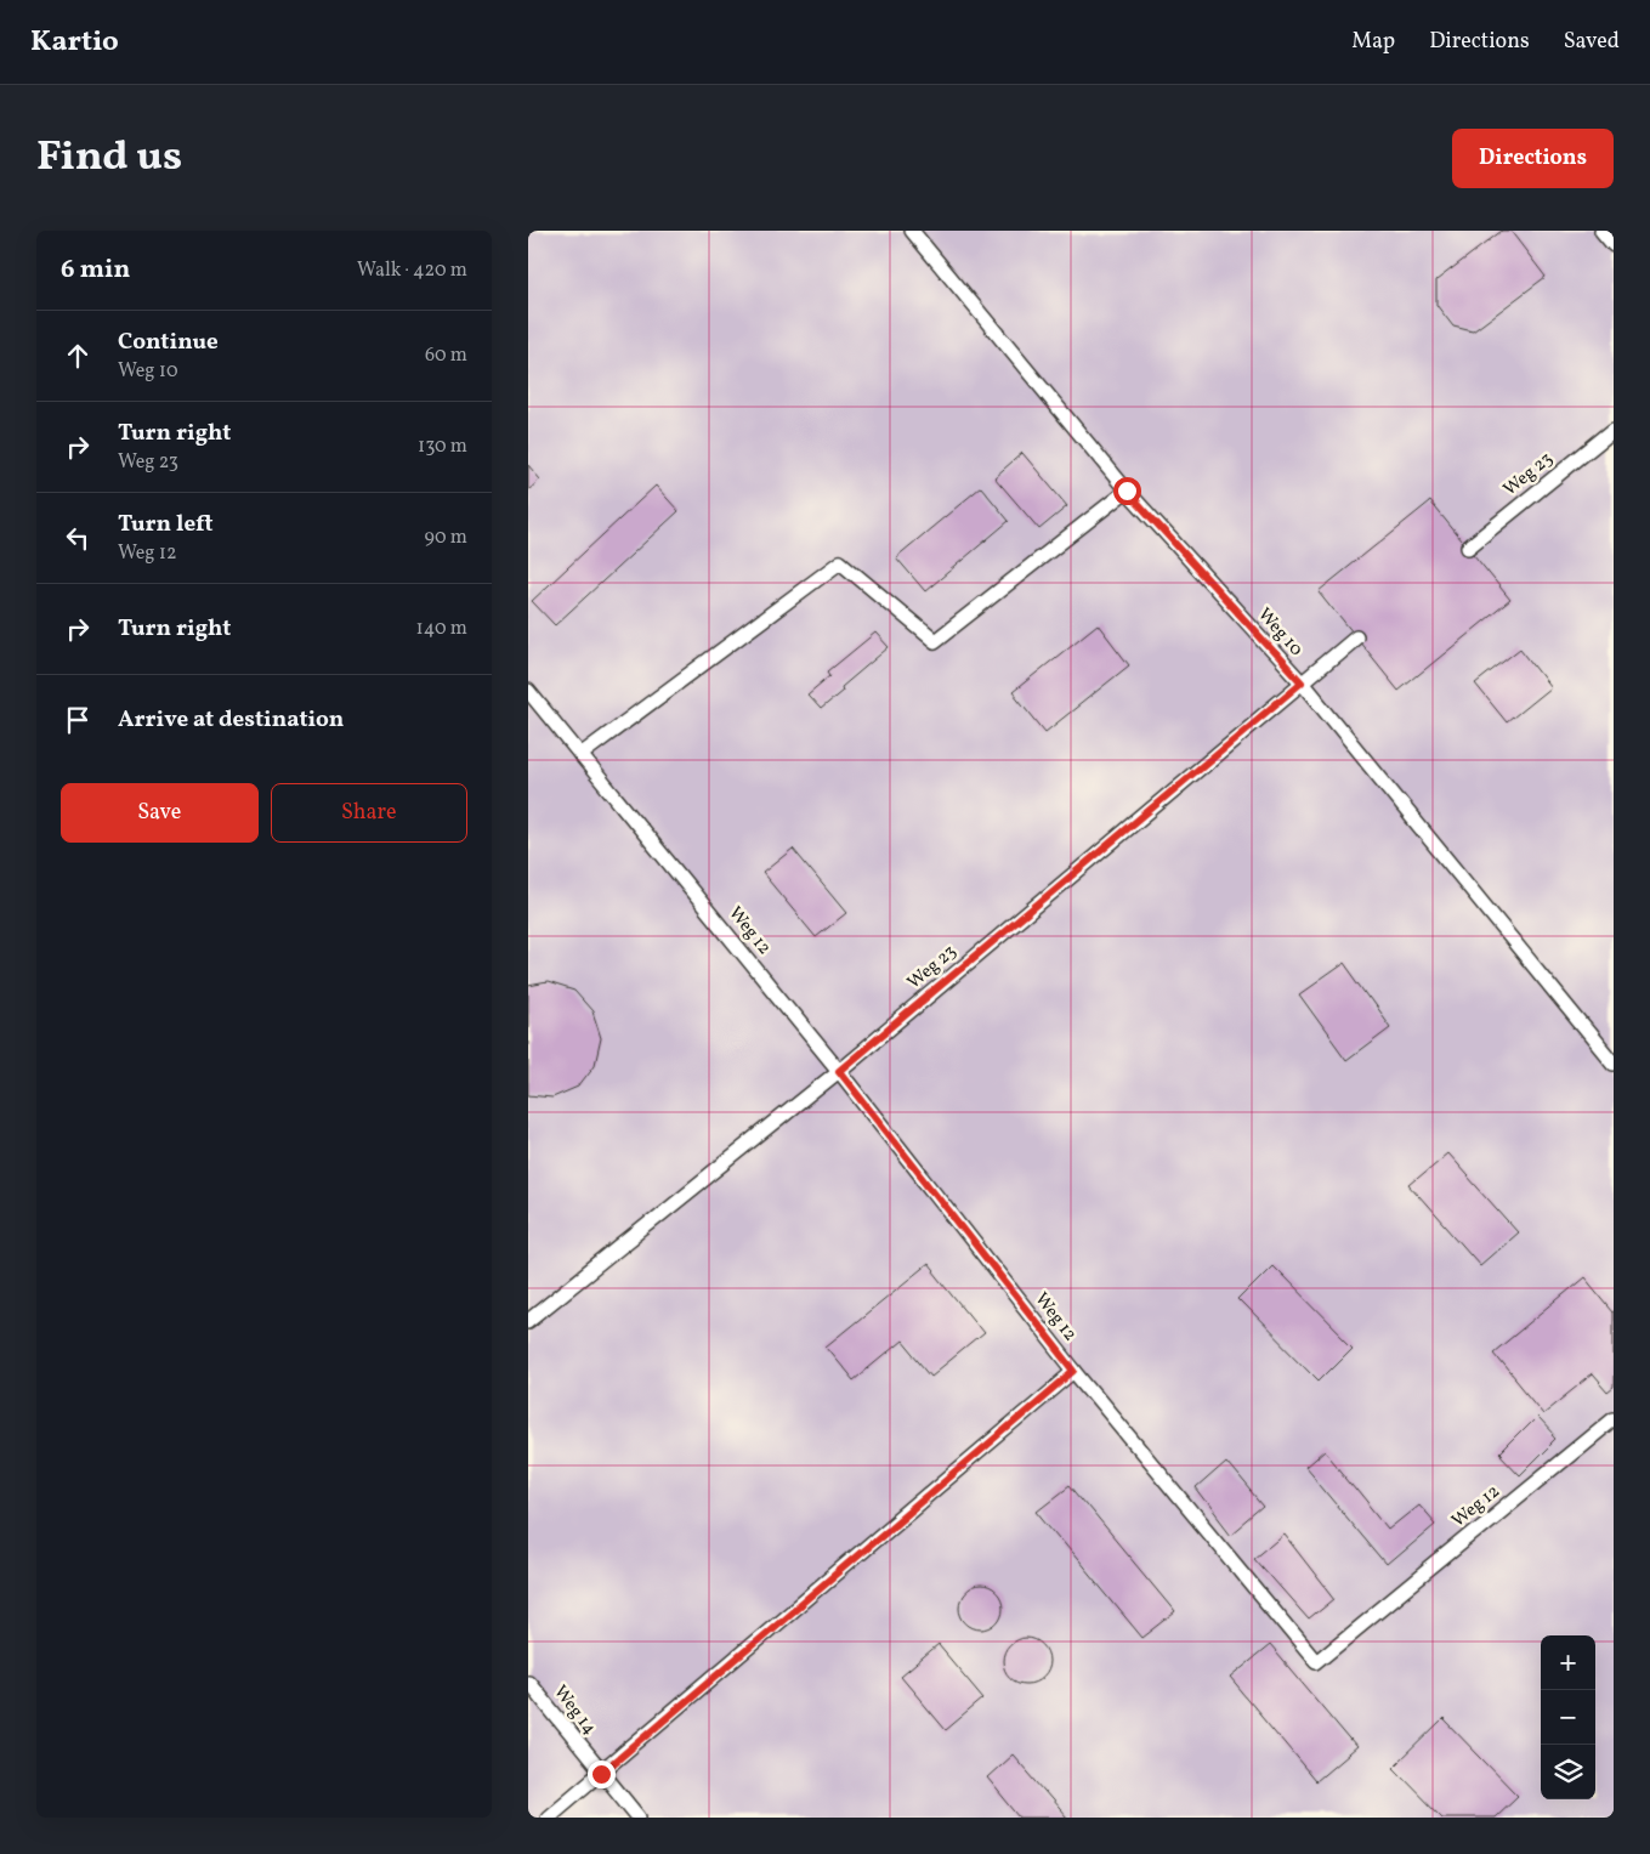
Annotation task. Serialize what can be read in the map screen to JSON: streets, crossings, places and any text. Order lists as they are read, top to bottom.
{
  "streets": {
    "lane": [
      "Weg 23",
      "Weg 10",
      "Weg 12",
      "Weg 14"
    ]
  },
  "crossings": [
    ["Weg 23", "Weg 10"],
    ["Weg 23", "Weg 12"]
  ],
  "page": {
    "header": "Kartio",
    "nav": ["Map", "Directions", "Saved"],
    "title": "Find us",
    "buttons": [
      "Directions",
      ["Save", "Share"]
    ],
    "heading": ["6 min", "Walk · 420 m"],
    "list": [
      ["Continue", "Weg 10", "60 m"],
      ["Turn right", "Weg 23", "130 m"],
      ["Turn left", "Weg 12", "90 m"],
      ["Turn right", "140 m"],
      "Arrive at destination"
    ],
    "map_buttons": ["+", "−"]
  }
}
